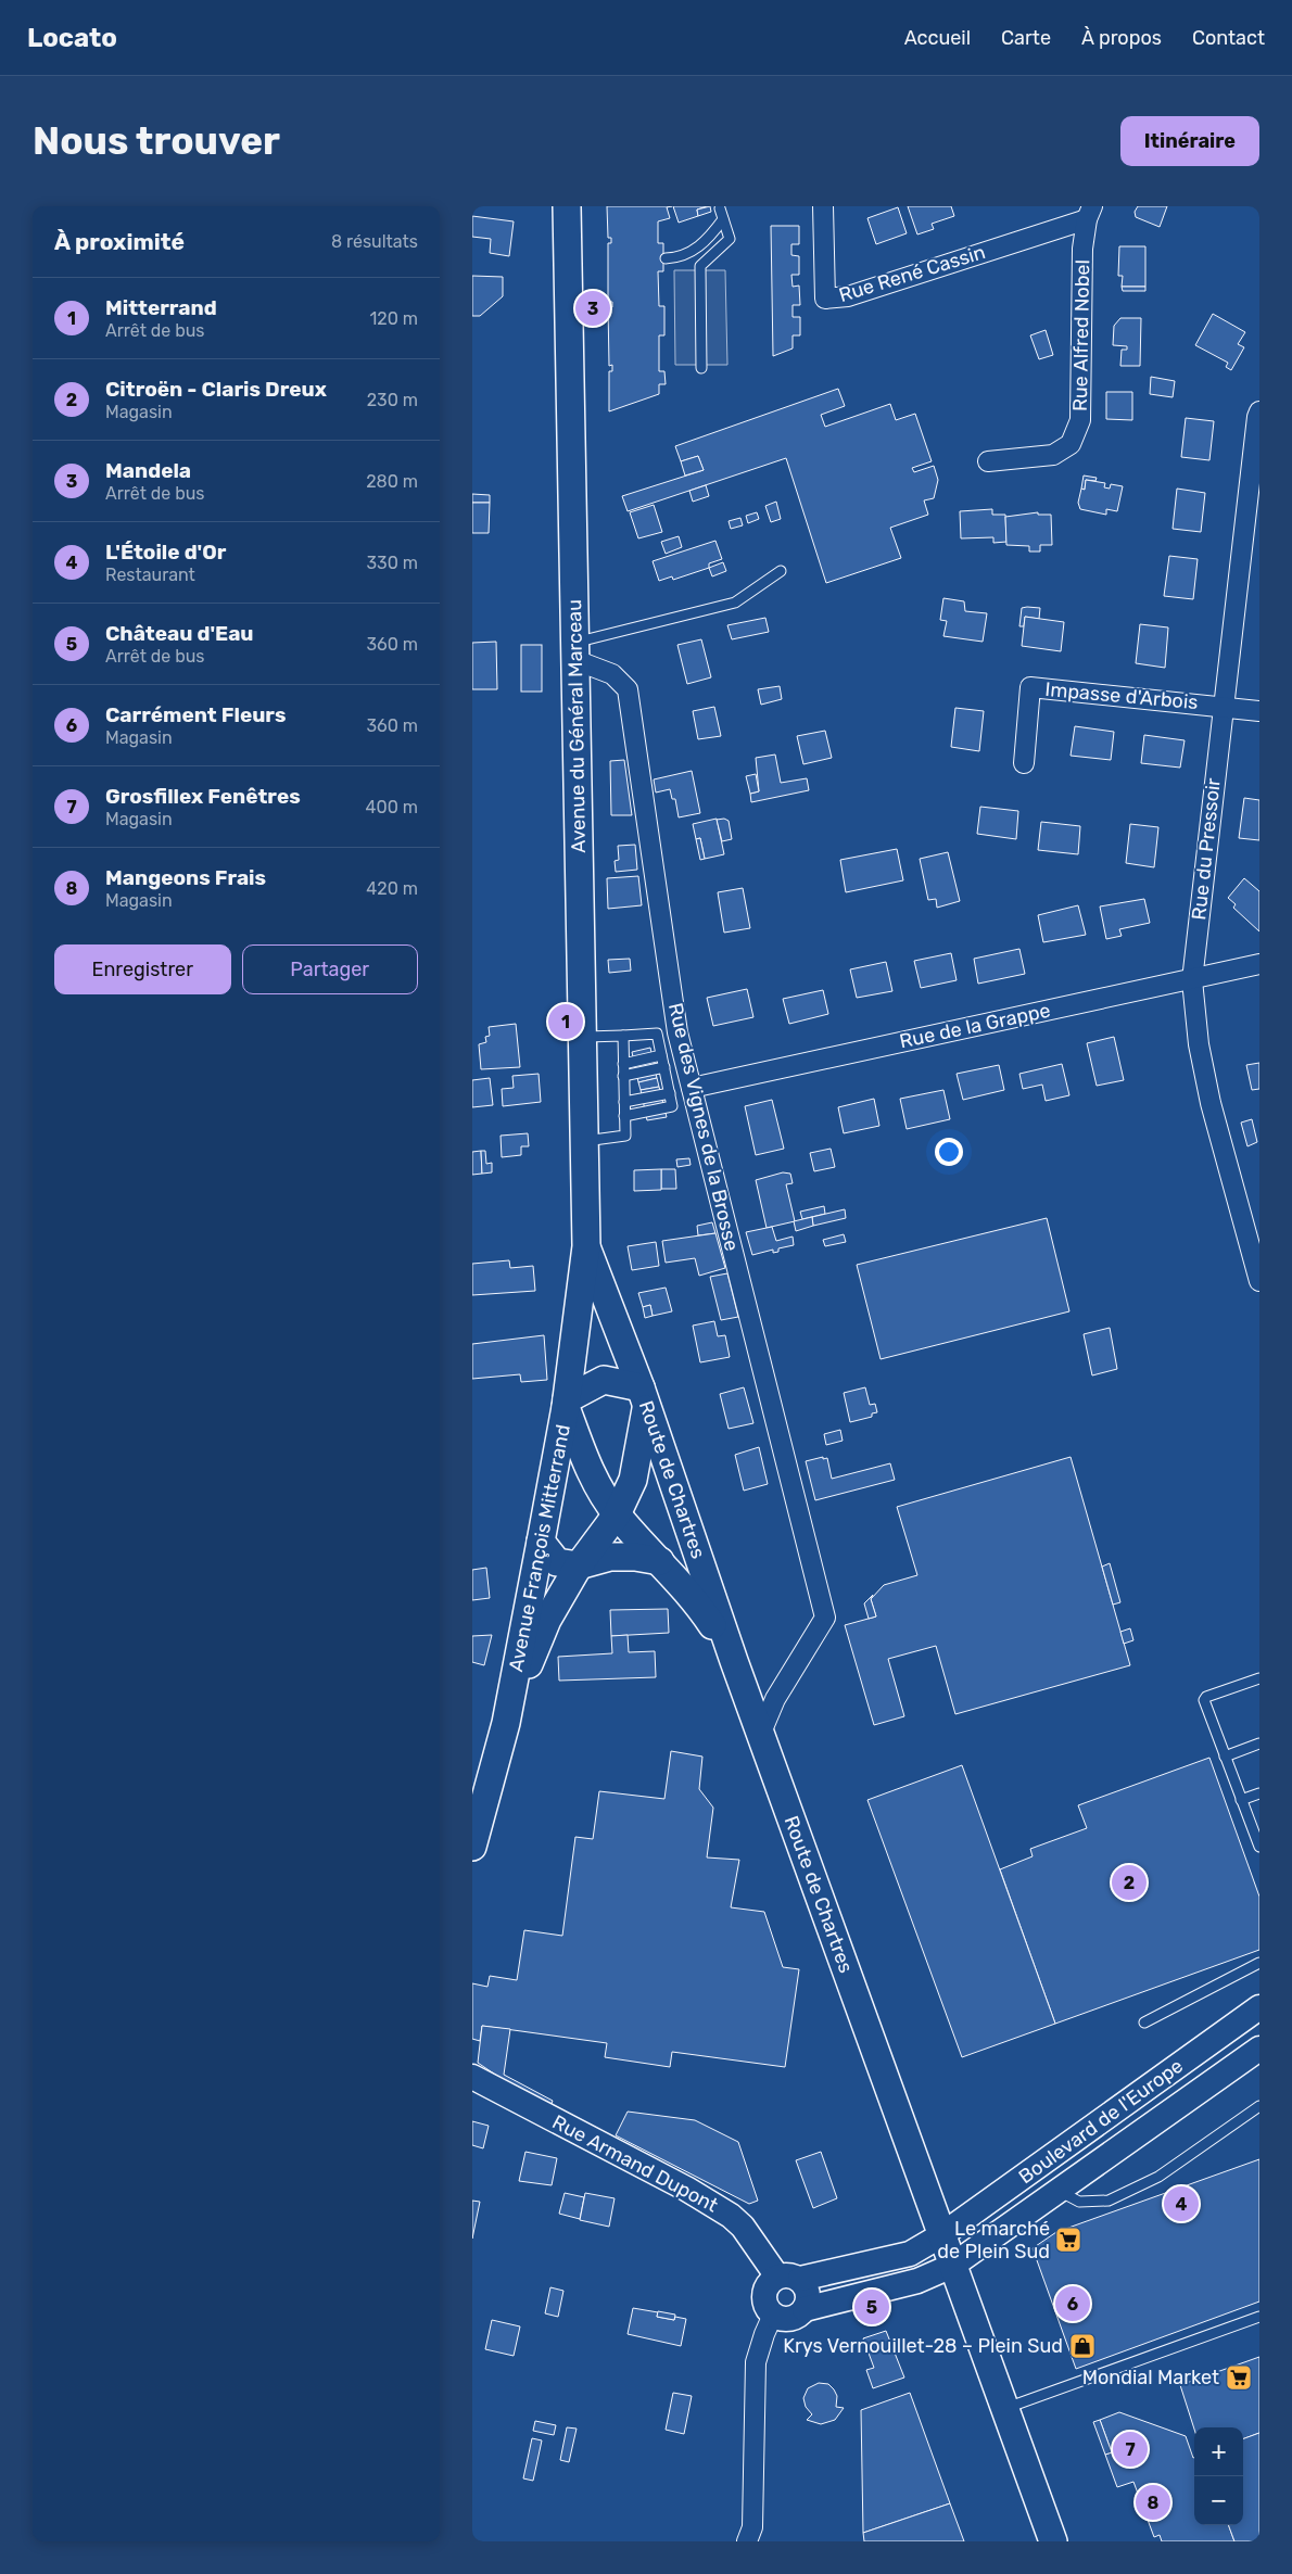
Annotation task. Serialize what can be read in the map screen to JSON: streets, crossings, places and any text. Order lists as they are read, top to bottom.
{
  "streets": {
    "main road": ["Avenue du Général Marceau", "Route de Chartres", "Avenue François Mitterrand"],
    "street": [
      "Rue René Cassin",
      "Rue Alfred Nobel",
      "Impasse d'Arbois",
      "Rue du Pressoir",
      "Rue de la Grappe",
      "Rue des Vignes de la Brosse",
      "Boulevard de l'Europe",
      "Rue Armand Dupont"
    ]
  },
  "crossings": [
    ["Rue René Cassin", "Rue Alfred Nobel"],
    ["Impasse d'Arbois", "Rue du Pressoir"],
    ["Avenue du Général Marceau", "Rue des Vignes de la Brosse"],
    ["Avenue du Général Marceau", "Route de Chartres"],
    ["Avenue du Général Marceau", "Avenue François Mitterrand"],
    ["Rue du Pressoir", "Rue de la Grappe"],
    ["Rue de la Grappe", "Rue des Vignes de la Brosse"],
    ["Rue des Vignes de la Brosse", "Route de Chartres"],
    ["Route de Chartres", "Avenue François Mitterrand"],
    ["Route de Chartres", "Boulevard de l'Europe"]
  ],
  "places": {
    "supermarket": ["Le marché de Plein Sud", "Mondial Market"],
    "shop": ["Krys Vernouillet-28 – Plein Sud"]
  },
  "page": {
    "header": "Locato",
    "nav": [
      "Accueil",
      "Carte",
      "À propos",
      "Contact"
    ],
    "buttons": [
      "Itinéraire",
      ["Enregistrer", "Partager"]
    ],
    "title": "Nous trouver",
    "heading": ["À proximité", "8 résultats"],
    "list": [
      {
        "mark": "1",
        "name": "Mitterrand",
        "note": "Arrêt de bus",
        "value": "120 m"
      },
      {
        "mark": "2",
        "name": "Citroën - Claris Dreux",
        "note": "Magasin",
        "value": "230 m"
      },
      {
        "mark": "3",
        "name": "Mandela",
        "note": "Arrêt de bus",
        "value": "280 m"
      },
      {
        "mark": "4",
        "name": "L'Étoile d'Or",
        "note": "Restaurant",
        "value": "330 m"
      },
      {
        "mark": "5",
        "name": "Château d'Eau",
        "note": "Arrêt de bus",
        "value": "360 m"
      },
      {
        "mark": "6",
        "name": "Carrément Fleurs",
        "note": "Magasin",
        "value": "360 m"
      },
      {
        "mark": "7",
        "name": "Grosfillex Fenêtres",
        "note": "Magasin",
        "value": "400 m"
      },
      {
        "mark": "8",
        "name": "Mangeons Frais",
        "note": "Magasin",
        "value": "420 m"
      }
    ],
    "pins": [
      "3",
      "1",
      "2",
      "4",
      "6",
      "5",
      "7",
      "8"
    ],
    "map_buttons": ["+", "−"]
  }
}
